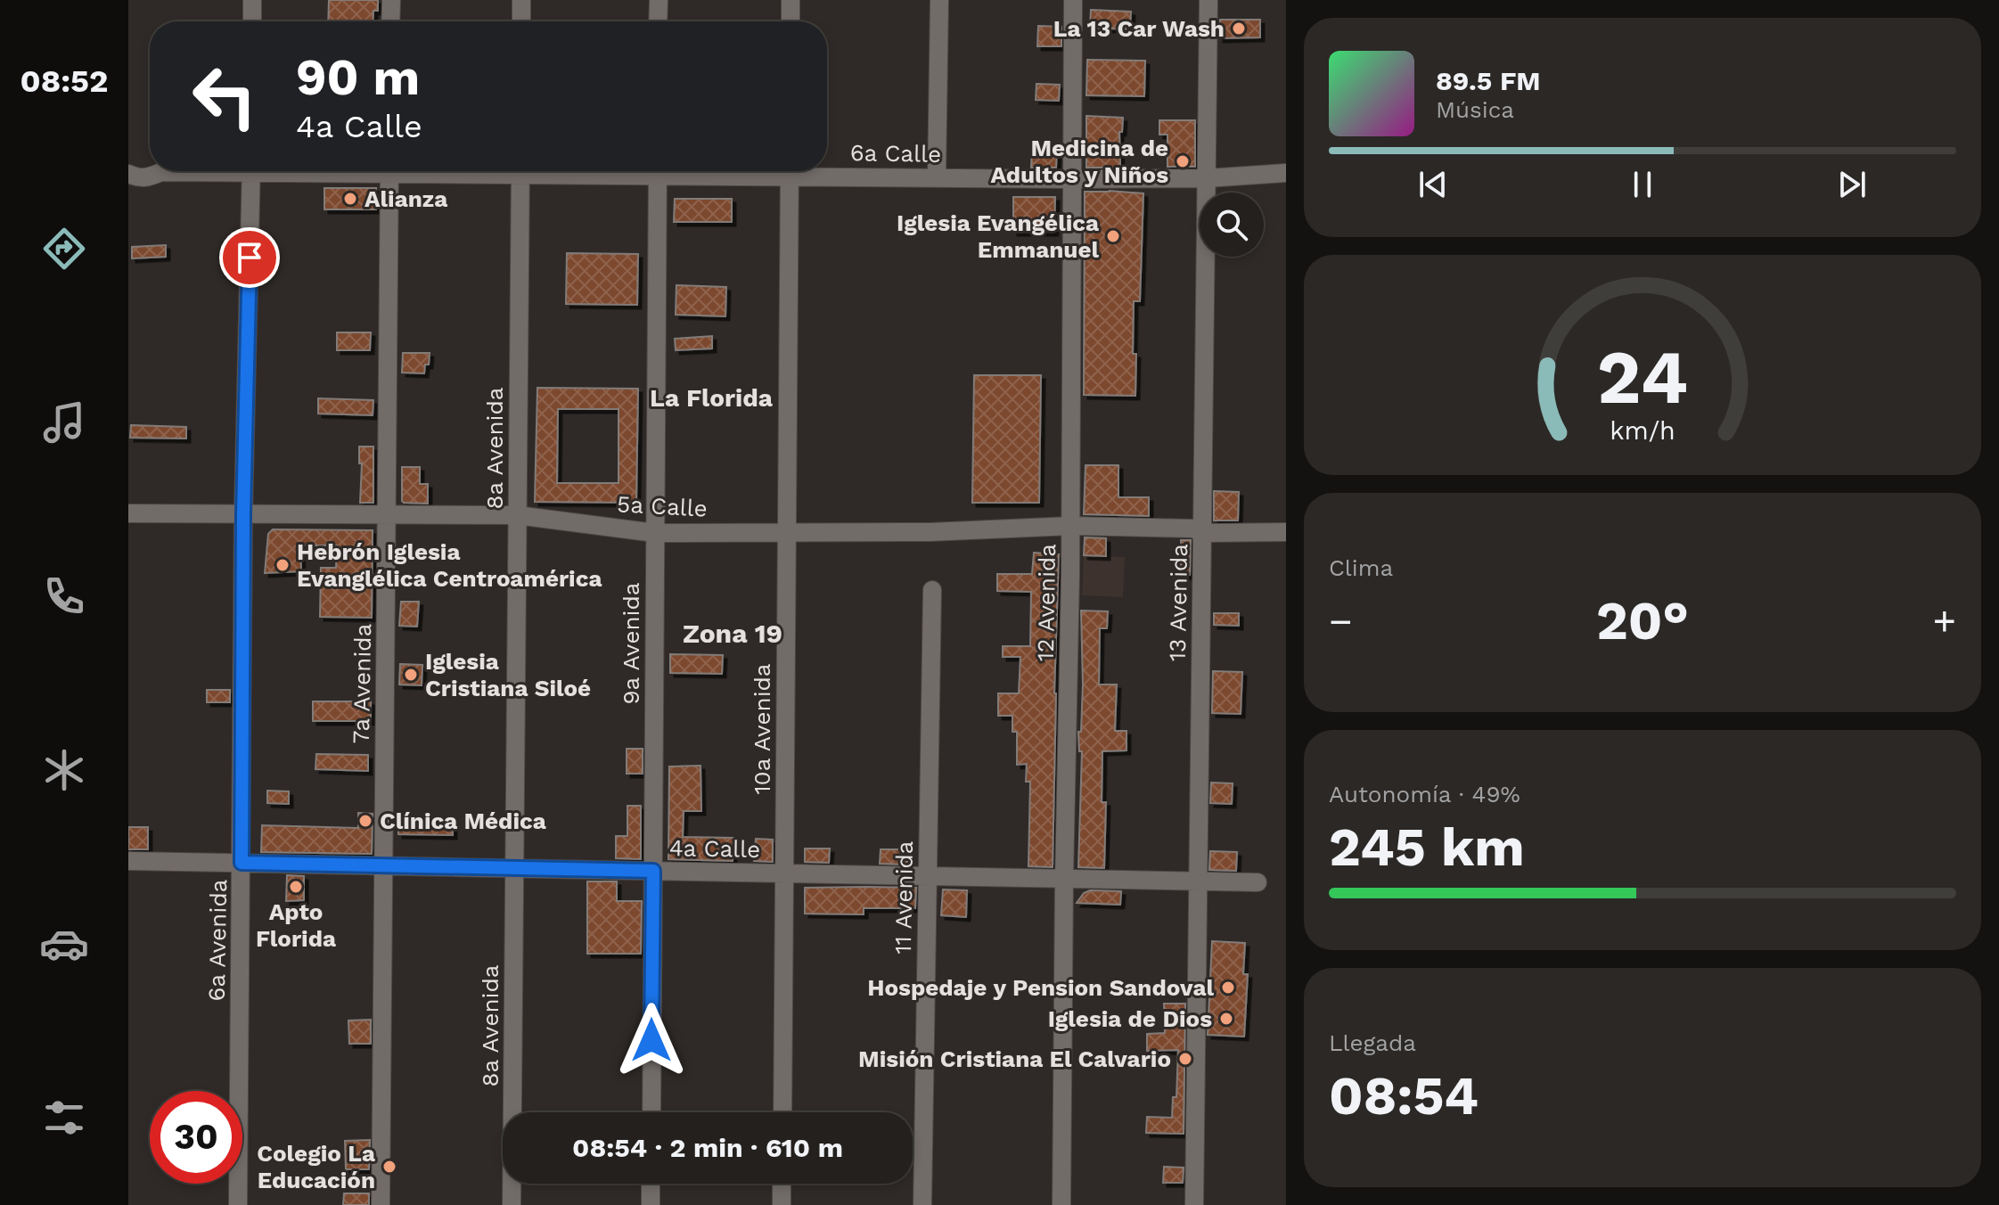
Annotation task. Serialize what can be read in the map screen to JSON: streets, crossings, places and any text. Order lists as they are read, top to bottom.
{
  "streets": {
    "street": [
      "6a Calle",
      "8a Avenida",
      "5a Calle",
      "12 Avenida",
      "13 Avenida",
      "9a Avenida",
      "7a Avenida",
      "10a Avenida",
      "4a Calle",
      "11 Avenida",
      "6a Avenida"
    ]
  },
  "crossings": [
    ["6a Calle", "12 Avenida"],
    ["6a Calle", "13 Avenida"],
    ["8a Avenida", "5a Calle"],
    ["8a Avenida", "4a Calle"],
    ["5a Calle", "12 Avenida"],
    ["5a Calle", "13 Avenida"],
    ["5a Calle", "9a Avenida"],
    ["5a Calle", "7a Avenida"],
    ["5a Calle", "10a Avenida"],
    ["5a Calle", "6a Avenida"],
    ["12 Avenida", "4a Calle"],
    ["13 Avenida", "4a Calle"],
    ["9a Avenida", "4a Calle"],
    ["7a Avenida", "4a Calle"],
    ["10a Avenida", "4a Calle"],
    ["4a Calle", "11 Avenida"],
    ["4a Calle", "6a Avenida"]
  ],
  "districts": ["La Florida", "Zona 19"],
  "places": [
    "La 13 Car Wash",
    "Medicina de Adultos y Niños",
    "Alianza",
    "Iglesia Evangélica Emmanuel",
    "Hebrón Iglesia Evanglélica Centroamérica",
    "Iglesia Cristiana Siloé",
    "Clínica Médica",
    "Apto Florida",
    "Hospedaje y Pension Sandoval",
    "Iglesia de Dios",
    "Misión Cristiana El Calvario",
    "Colegio La Educación"
  ],
  "page": {
    "tabs": "08:52",
    "turn": ["90 m", "4a Calle"],
    "song": ["89.5 FM", "Música"],
    "tile": [
      "Clima",
      ["Autonomía · 49%", "245 km"],
      ["Llegada", "08:54"]
    ],
    "heat": ["−", "20°", "+"],
    "limit": "30",
    "trip": "08:54 · 2 min · 610 m",
    "gauge": ["24", "km/h"]
  }
}
